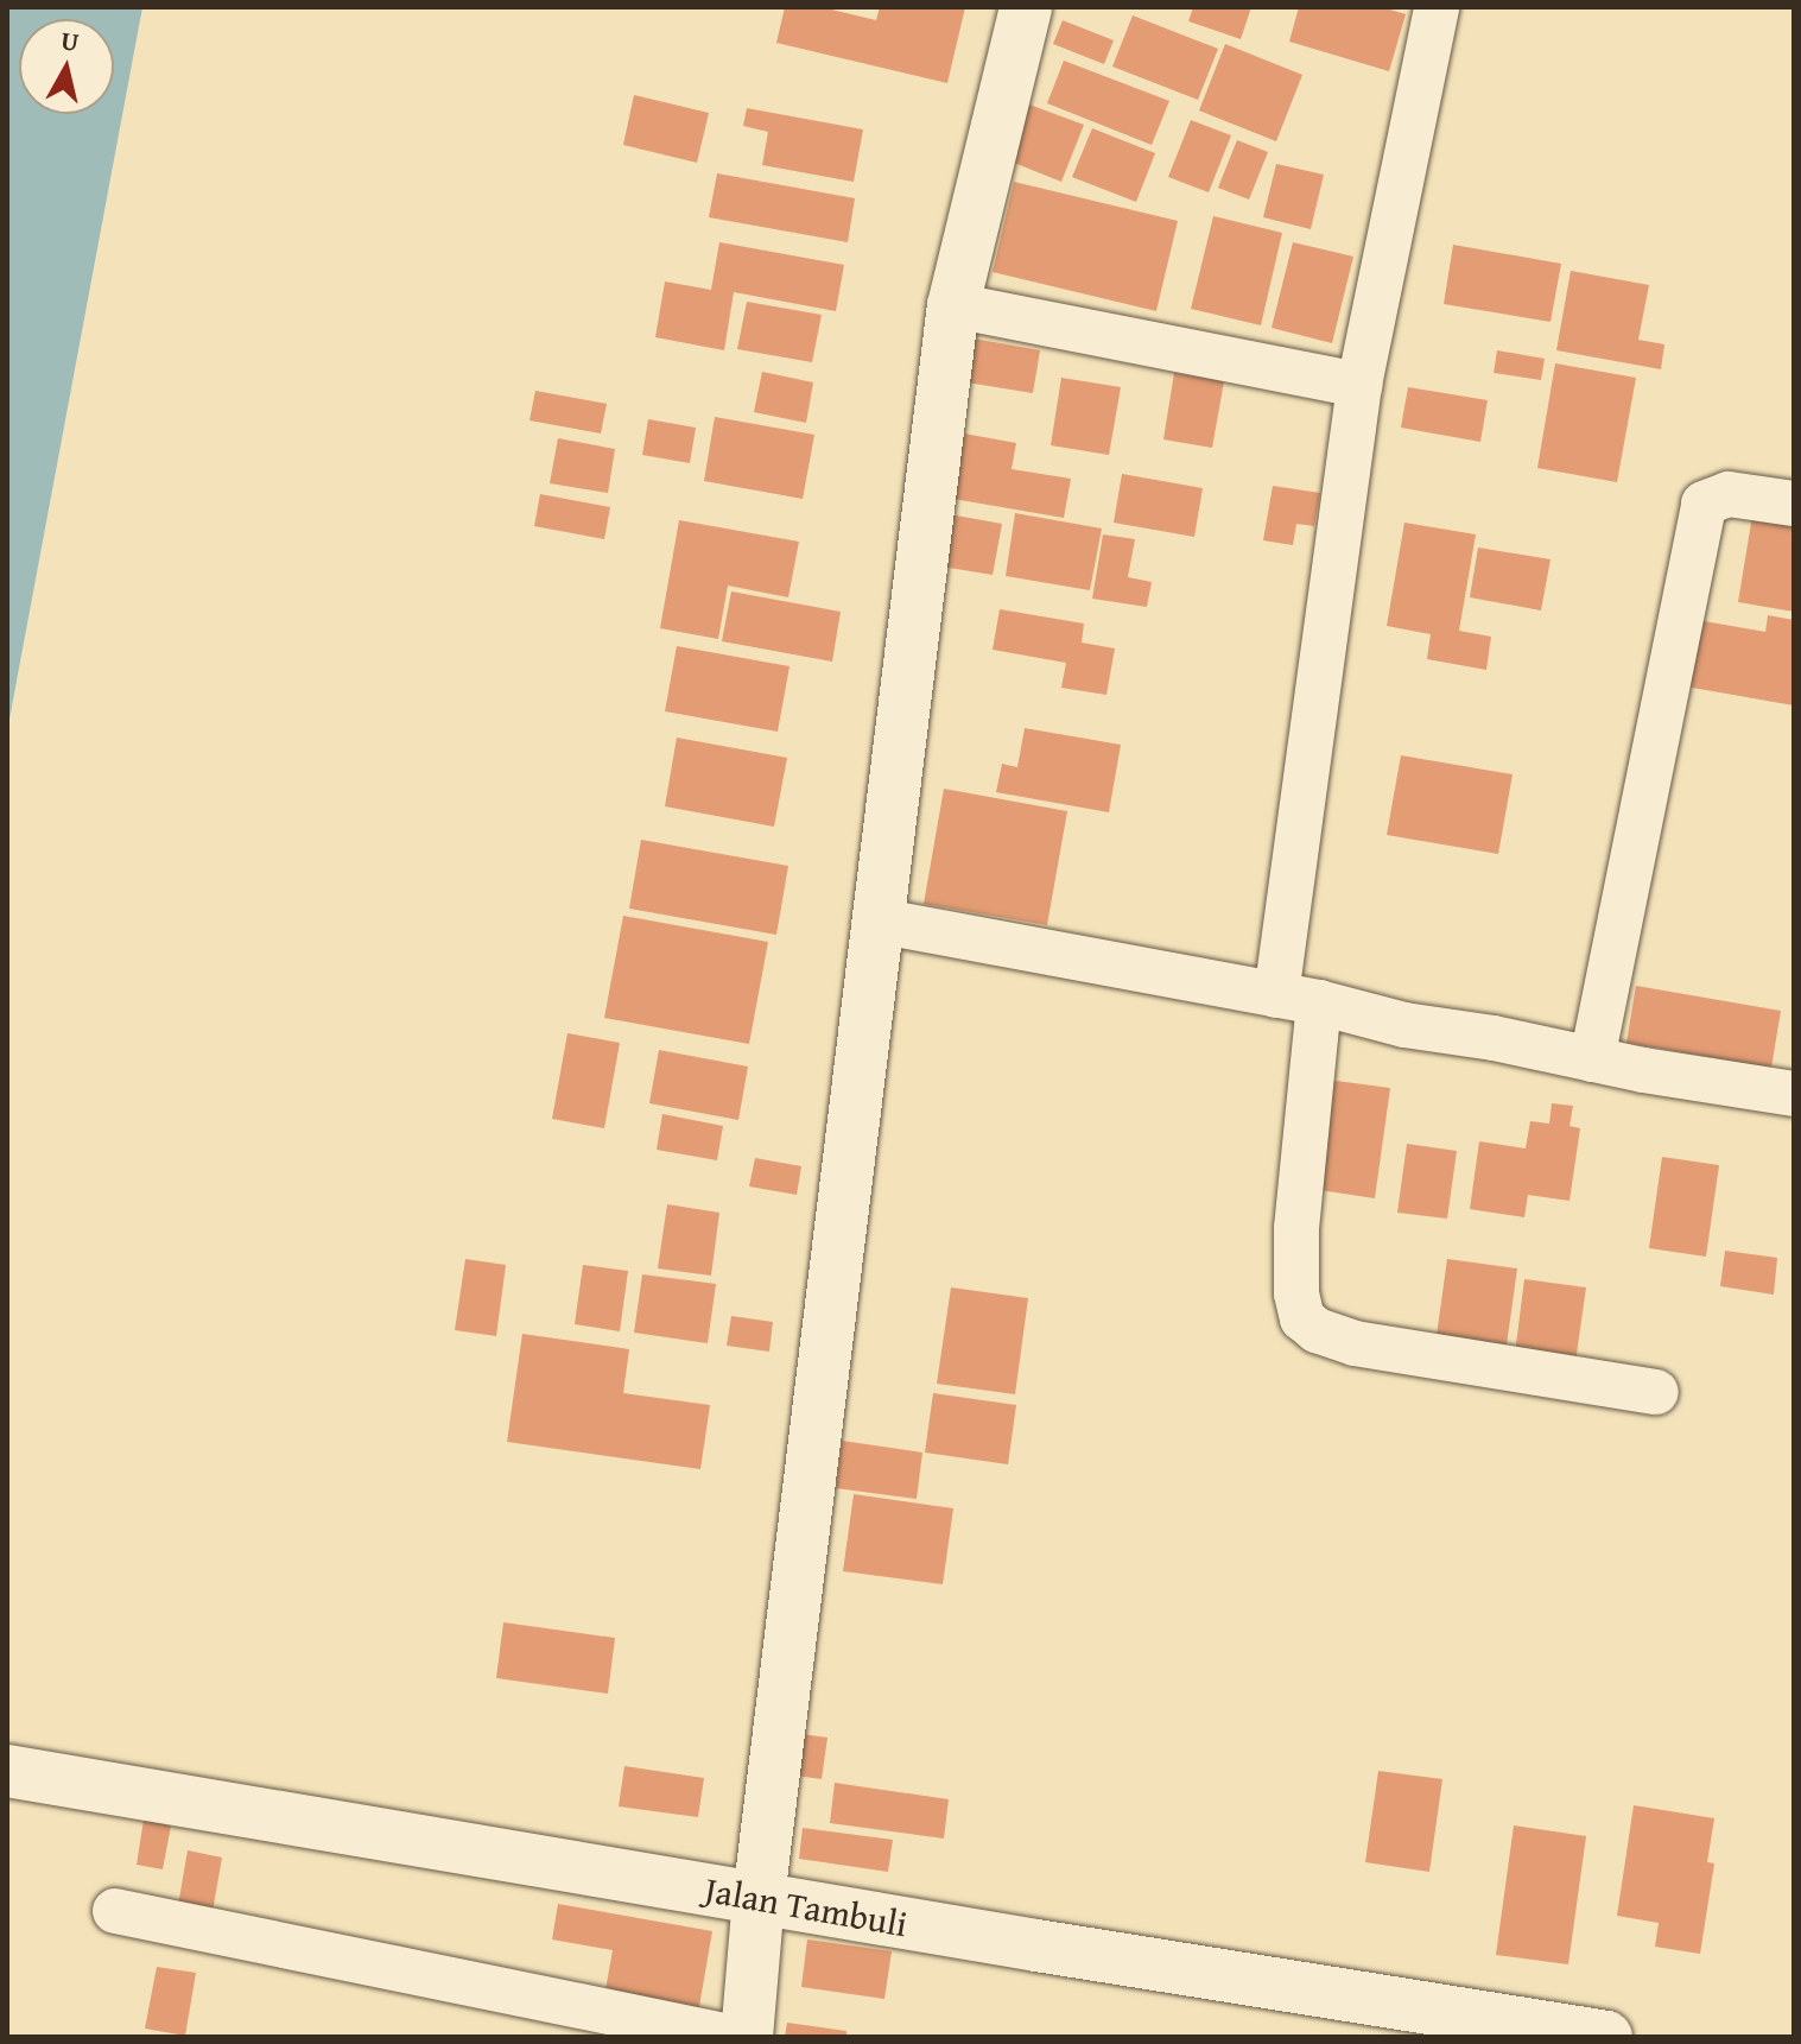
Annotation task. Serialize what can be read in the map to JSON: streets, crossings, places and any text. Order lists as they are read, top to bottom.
{
  "streets": {
    "main road": ["Jalan Tambuli"]
  },
  "north": "top"
}
